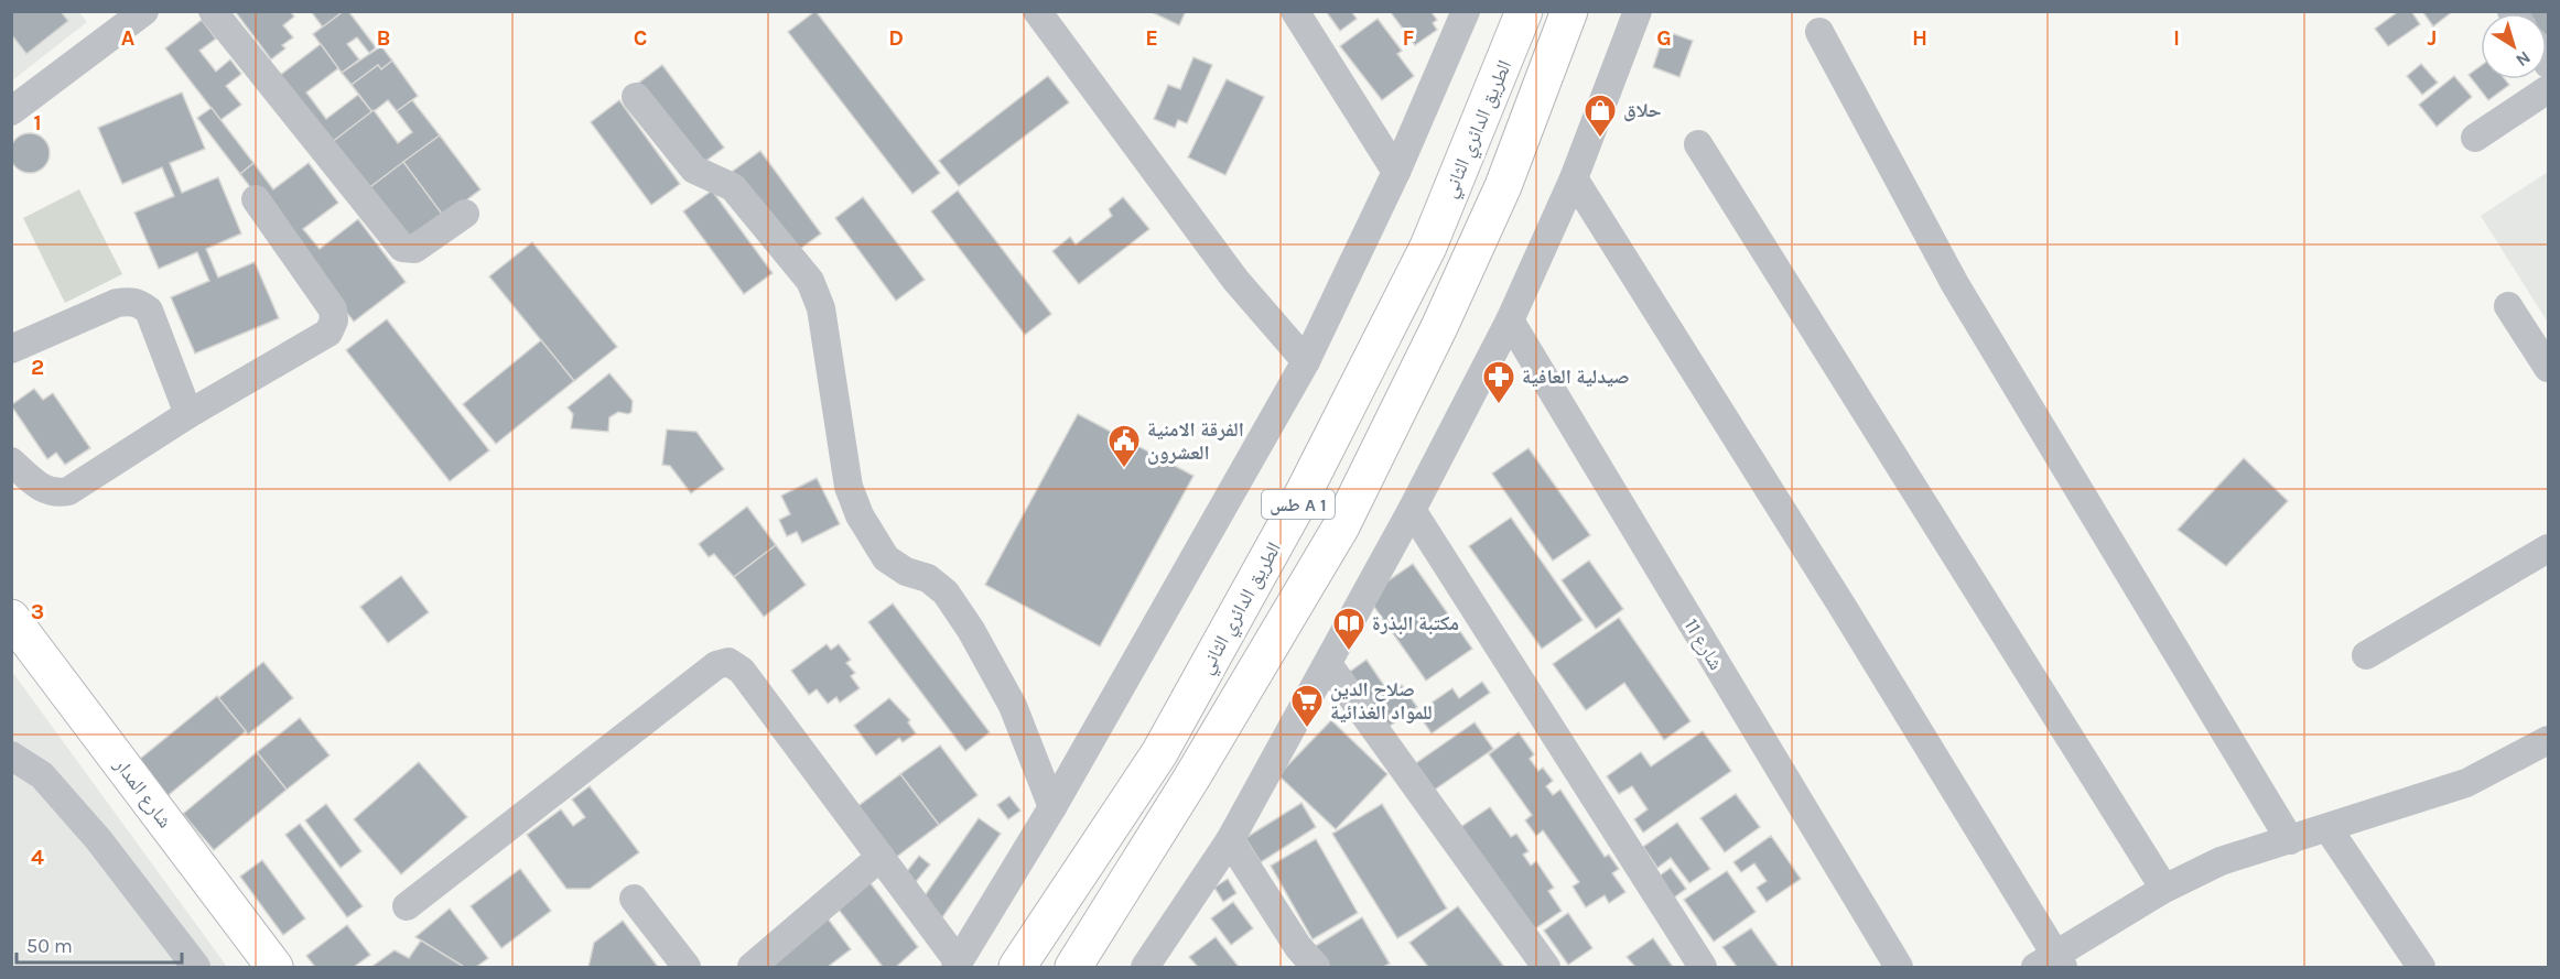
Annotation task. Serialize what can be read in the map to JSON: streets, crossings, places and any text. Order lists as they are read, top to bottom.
{
  "streets": {
    "main road": ["الطريق الدائري الثاني", "طس A 1", "شارع المدار"],
    "street": ["شارع 11"]
  },
  "places": {
    "shop": ["حلاق"],
    "pharmacy": ["صيدلية العافية"],
    "public building": ["الفرقة الامنية العشرون"],
    "library": ["مكتبة البذرة"],
    "supermarket": ["صلاح الدين للمواد الغذائية"]
  },
  "scale_bar": "50 m",
  "north": "bottom right",
  "grid": {
    "columns": [
      "A",
      "B",
      "C",
      "D",
      "E",
      "F",
      "G",
      "H",
      "I",
      "J"
    ],
    "rows": [
      "1",
      "2",
      "3",
      "4"
    ]
  }
}
